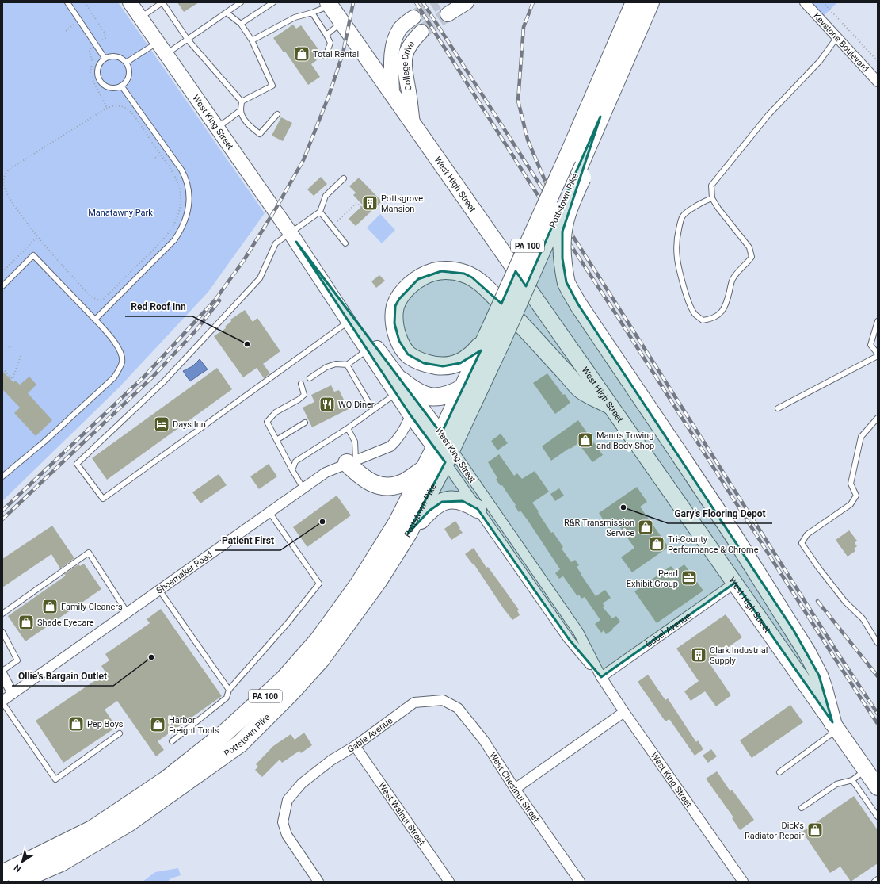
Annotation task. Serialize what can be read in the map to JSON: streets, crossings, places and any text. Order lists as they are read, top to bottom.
{
  "streets": {
    "highway": ["Pottstown Pike", "PA 100"],
    "main road": ["College Drive", "West King Street", "West High Street"],
    "street": [
      "Keystone Boulevard",
      "Shoemaker Road",
      "Gabel Avenue",
      "Gable Avenue",
      "West Chestnut Street",
      "West Walnut Street"
    ]
  },
  "crossings": [
    ["College Drive", "West High Street"],
    ["West King Street", "Pottstown Pike"],
    ["West King Street", "Shoemaker Road"],
    ["West King Street", "Gabel Avenue"],
    ["West High Street", "Gabel Avenue"],
    ["Gable Avenue", "West Chestnut Street"],
    ["Gable Avenue", "West Walnut Street"]
  ],
  "parks": ["Manatawny Park"],
  "places": {
    "shop": [
      "Total Rental",
      "Mann's Towing and Body Shop",
      "R&R Transmission Service",
      "Tri-County Performance & Chrome",
      "Family Cleaners",
      "Shade Eyecare",
      "Pep Boys",
      "Harbor Freight Tools",
      "Dick's Radiator Repair"
    ],
    "building": ["Pottsgrove Mansion", "Clark Industrial Supply"],
    "other": [
      "Red Roof Inn",
      "Gary's Flooring Depot",
      "Patient First",
      "Ollie's Bargain Outlet"
    ],
    "restaurant": ["WQ Diner"],
    "hotel": ["Days Inn"],
    "office": ["Pearl Exhibit Group"]
  },
  "north": "bottom left"
}
